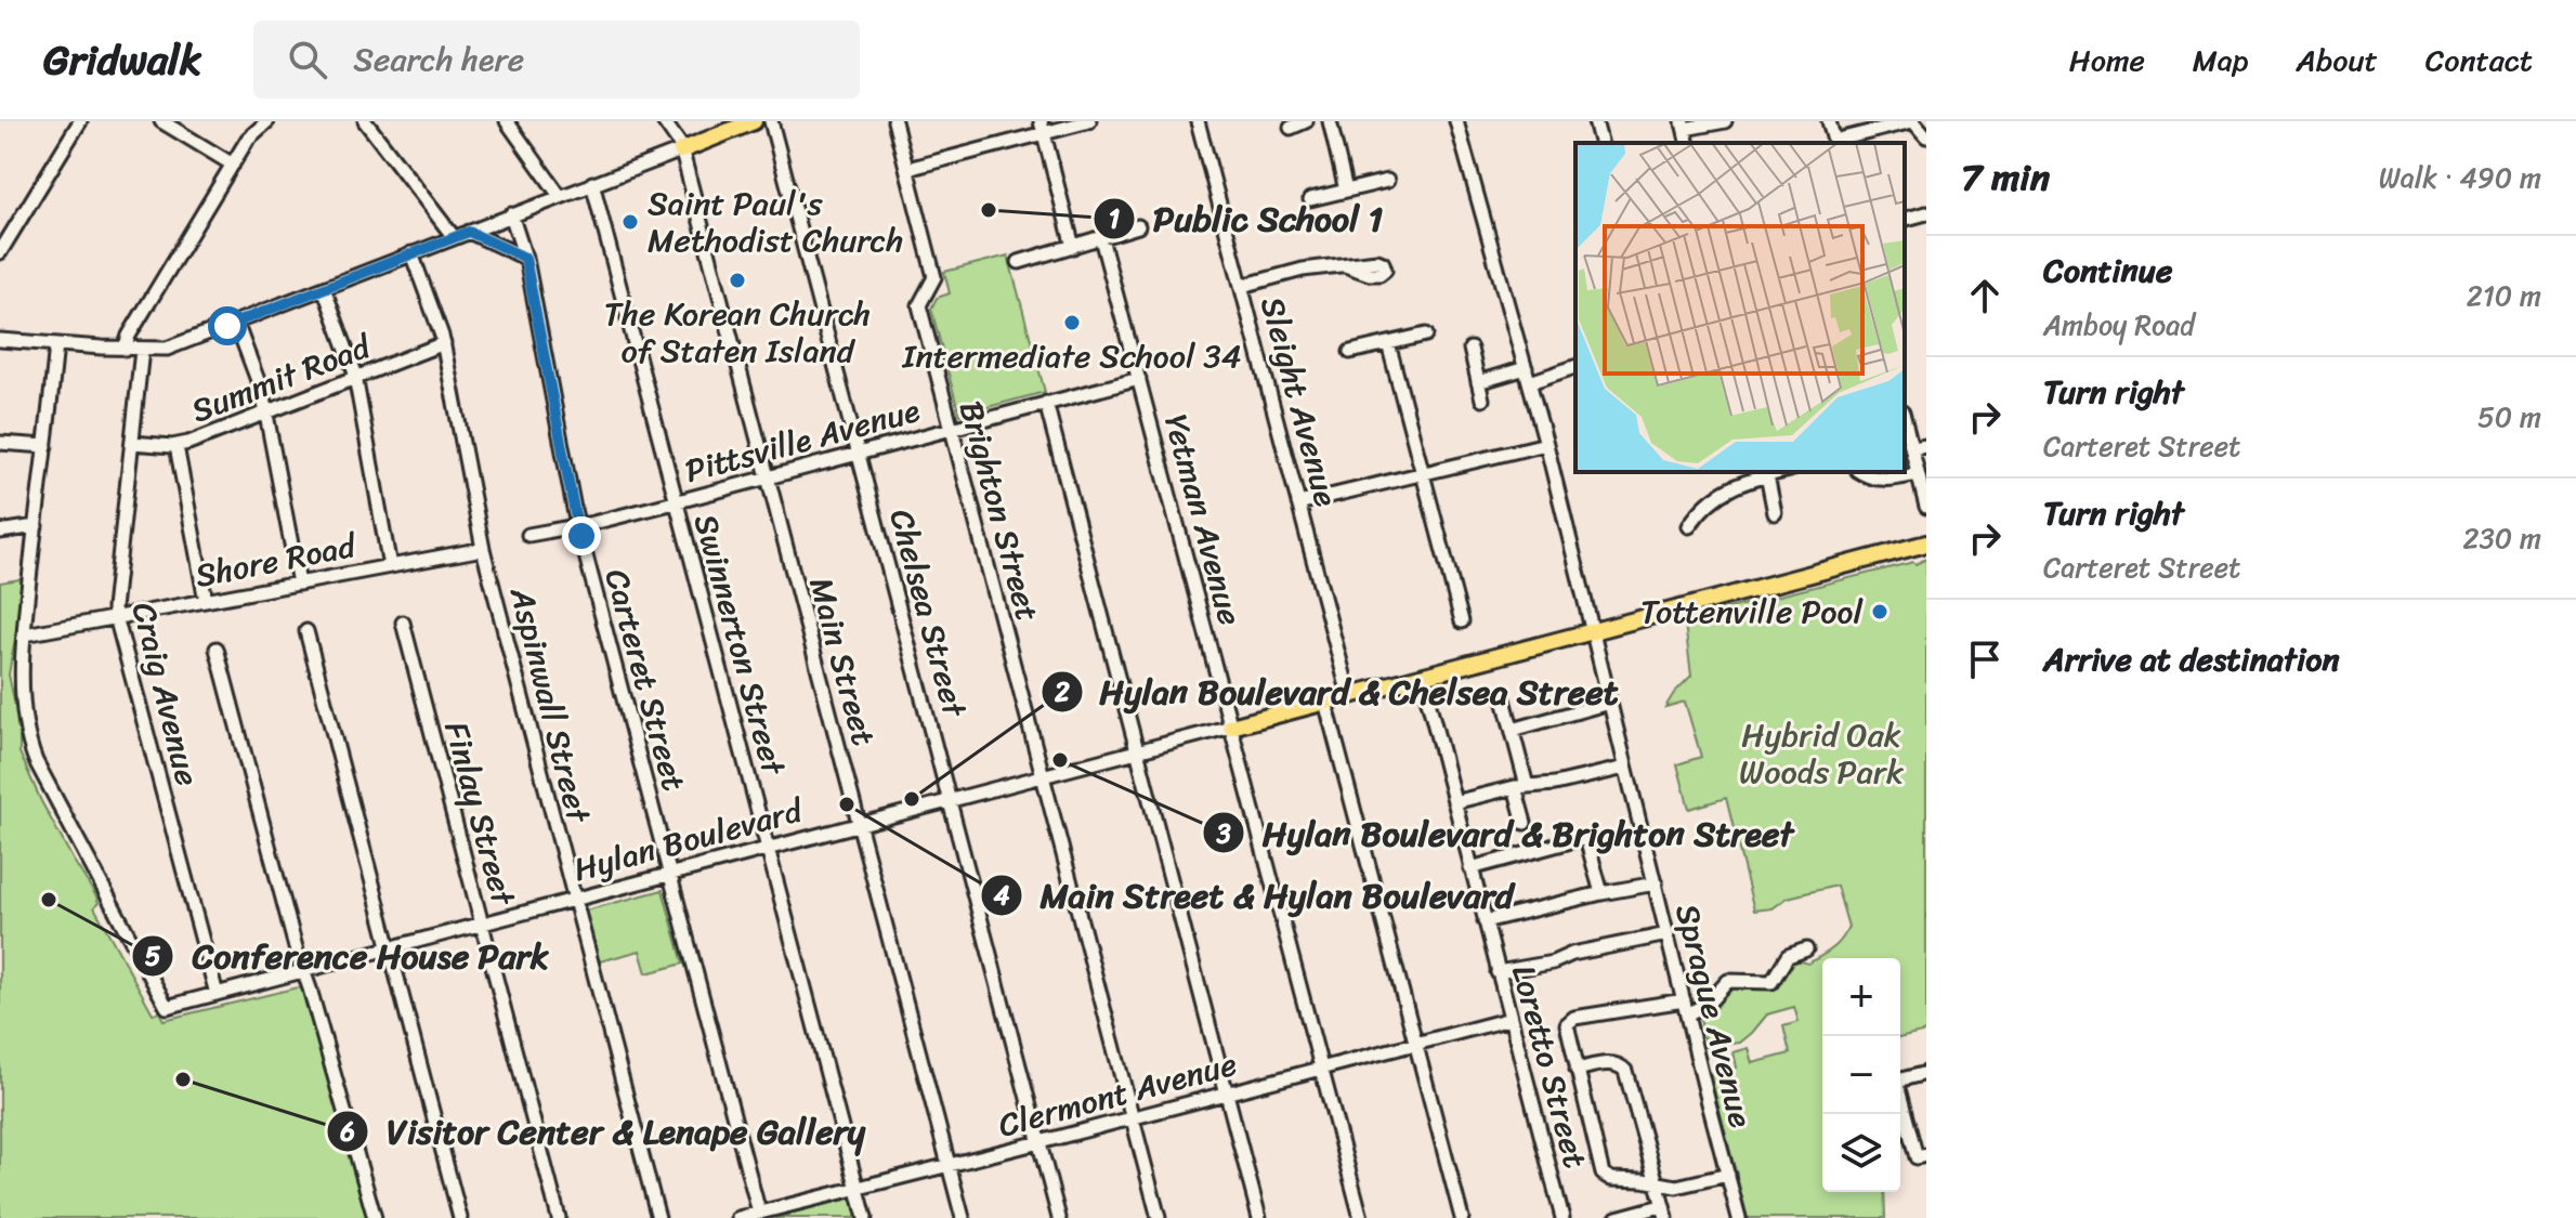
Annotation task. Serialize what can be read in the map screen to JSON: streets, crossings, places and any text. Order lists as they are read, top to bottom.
{
  "streets": {
    "main road": ["Hylan Boulevard"],
    "street": [
      "Summit Road",
      "Sleight Avenue",
      "Pittsville Avenue",
      "Brighton Street",
      "Yetman Avenue",
      "Shore Road",
      "Chelsea Street",
      "Swinnerton Street",
      "Main Street",
      "Carteret Street",
      "Craig Avenue",
      "Aspinwall Street",
      "Finlay Street",
      "Sprague Avenue",
      "Loretto Street",
      "Clermont Avenue"
    ]
  },
  "crossings": [
    ["Summit Road", "Craig Avenue"],
    ["Summit Road", "Aspinwall Street"],
    ["Sleight Avenue", "Hylan Boulevard"],
    ["Pittsville Avenue", "Brighton Street"],
    ["Pittsville Avenue", "Yetman Avenue"],
    ["Pittsville Avenue", "Chelsea Street"],
    ["Pittsville Avenue", "Swinnerton Street"],
    ["Pittsville Avenue", "Main Street"],
    ["Pittsville Avenue", "Carteret Street"],
    ["Brighton Street", "Hylan Boulevard"],
    ["Brighton Street", "Clermont Avenue"],
    ["Yetman Avenue", "Hylan Boulevard"],
    ["Yetman Avenue", "Clermont Avenue"],
    ["Shore Road", "Craig Avenue"],
    ["Shore Road", "Aspinwall Street"],
    ["Shore Road", "Hylan Boulevard"],
    ["Chelsea Street", "Hylan Boulevard"],
    ["Chelsea Street", "Clermont Avenue"],
    ["Swinnerton Street", "Hylan Boulevard"],
    ["Swinnerton Street", "Clermont Avenue"],
    ["Main Street", "Hylan Boulevard"],
    ["Main Street", "Clermont Avenue"],
    ["Carteret Street", "Hylan Boulevard"],
    ["Carteret Street", "Clermont Avenue"],
    ["Craig Avenue", "Hylan Boulevard"],
    ["Aspinwall Street", "Hylan Boulevard"],
    ["Finlay Street", "Hylan Boulevard"],
    ["Hylan Boulevard", "Sprague Avenue"],
    ["Hylan Boulevard", "Loretto Street"],
    ["Loretto Street", "Clermont Avenue"]
  ],
  "parks": ["Hybrid Oak Woods Park"],
  "places": [
    "Public School 1",
    "Saint Paul's Methodist Church",
    "The Korean Church of Staten Island",
    "Intermediate School 34",
    "Tottenville Pool",
    "Hylan Boulevard & Brighton Street",
    "Hylan Boulevard & Chelsea Street",
    "Main Street & Hylan Boulevard",
    "Conference House Park",
    "Visitor Center & Lenape Gallery"
  ],
  "page": {
    "header": "Gridwalk",
    "search": "Search here",
    "nav": [
      "Home",
      "Map",
      "About",
      "Contact"
    ],
    "heading": ["7 min", "Walk · 490 m"],
    "list": [
      ["Continue", "Amboy Road", "210 m"],
      ["Turn right", "Carteret Street", "50 m"],
      ["Turn right", "Carteret Street", "230 m"],
      "Arrive at destination"
    ],
    "map_buttons": ["+", "−"]
  }
}
